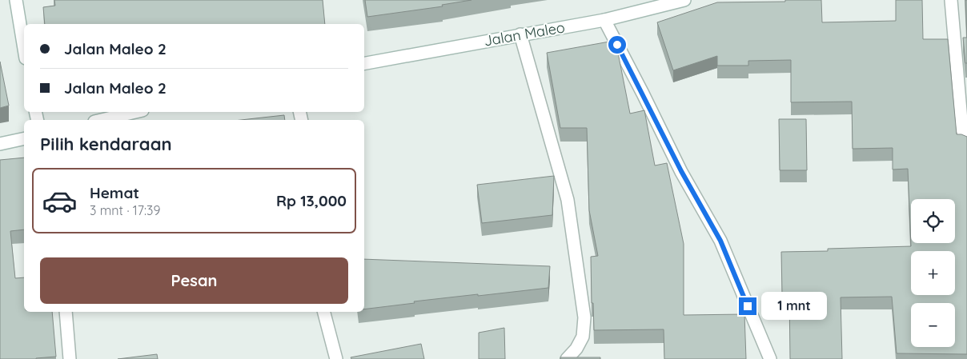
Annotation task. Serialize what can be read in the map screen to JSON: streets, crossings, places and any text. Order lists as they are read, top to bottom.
{
  "streets": {
    "street": ["Jalan Maleo"]
  },
  "page": {
    "banner": ["Jalan Maleo 2", "Jalan Maleo 2"],
    "heading": "Pilih kendaraan",
    "list": [
      {
        "name": "Hemat",
        "note": "3 mnt · 17:39",
        "value": "Rp 13,000"
      }
    ],
    "map_buttons": ["+", "−"],
    "buttons": "Pesan",
    "bubble": "1 mnt"
  }
}
